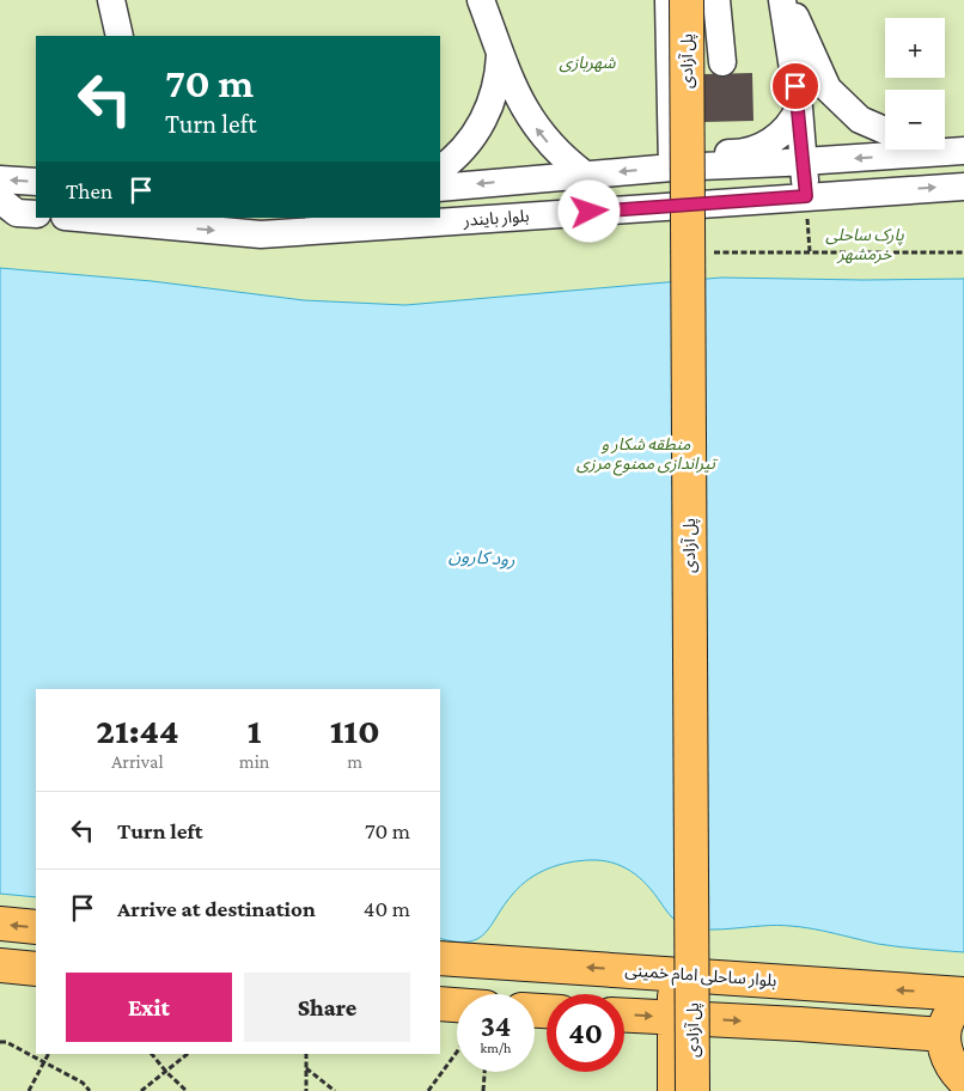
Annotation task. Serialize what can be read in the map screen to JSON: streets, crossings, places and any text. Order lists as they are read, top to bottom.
{
  "streets": {
    "main road": ["پل آزادی", "بلوار ساحلی امام خمینی"],
    "street": ["بلوار بایندر"]
  },
  "water": ["رود کارون"],
  "parks": ["شهربازی", "پارک ساحلی خرمشهر", "منطقه شکار و تیراندازی ممنوع مرزی"],
  "page": {
    "map_buttons": ["+", "−"],
    "turn": ["70 m", "Turn left"],
    "then": "Then",
    "eta": [
      "21:44",
      "Arrival",
      "1",
      "min",
      "110",
      "m"
    ],
    "list": [
      {
        "name": "Turn left",
        "value": "70 m"
      },
      {
        "name": "Arrive at destination",
        "value": "40 m"
      }
    ],
    "buttons": ["Exit", "Share"],
    "speed": "34 km/h",
    "limit": "40"
  }
}
